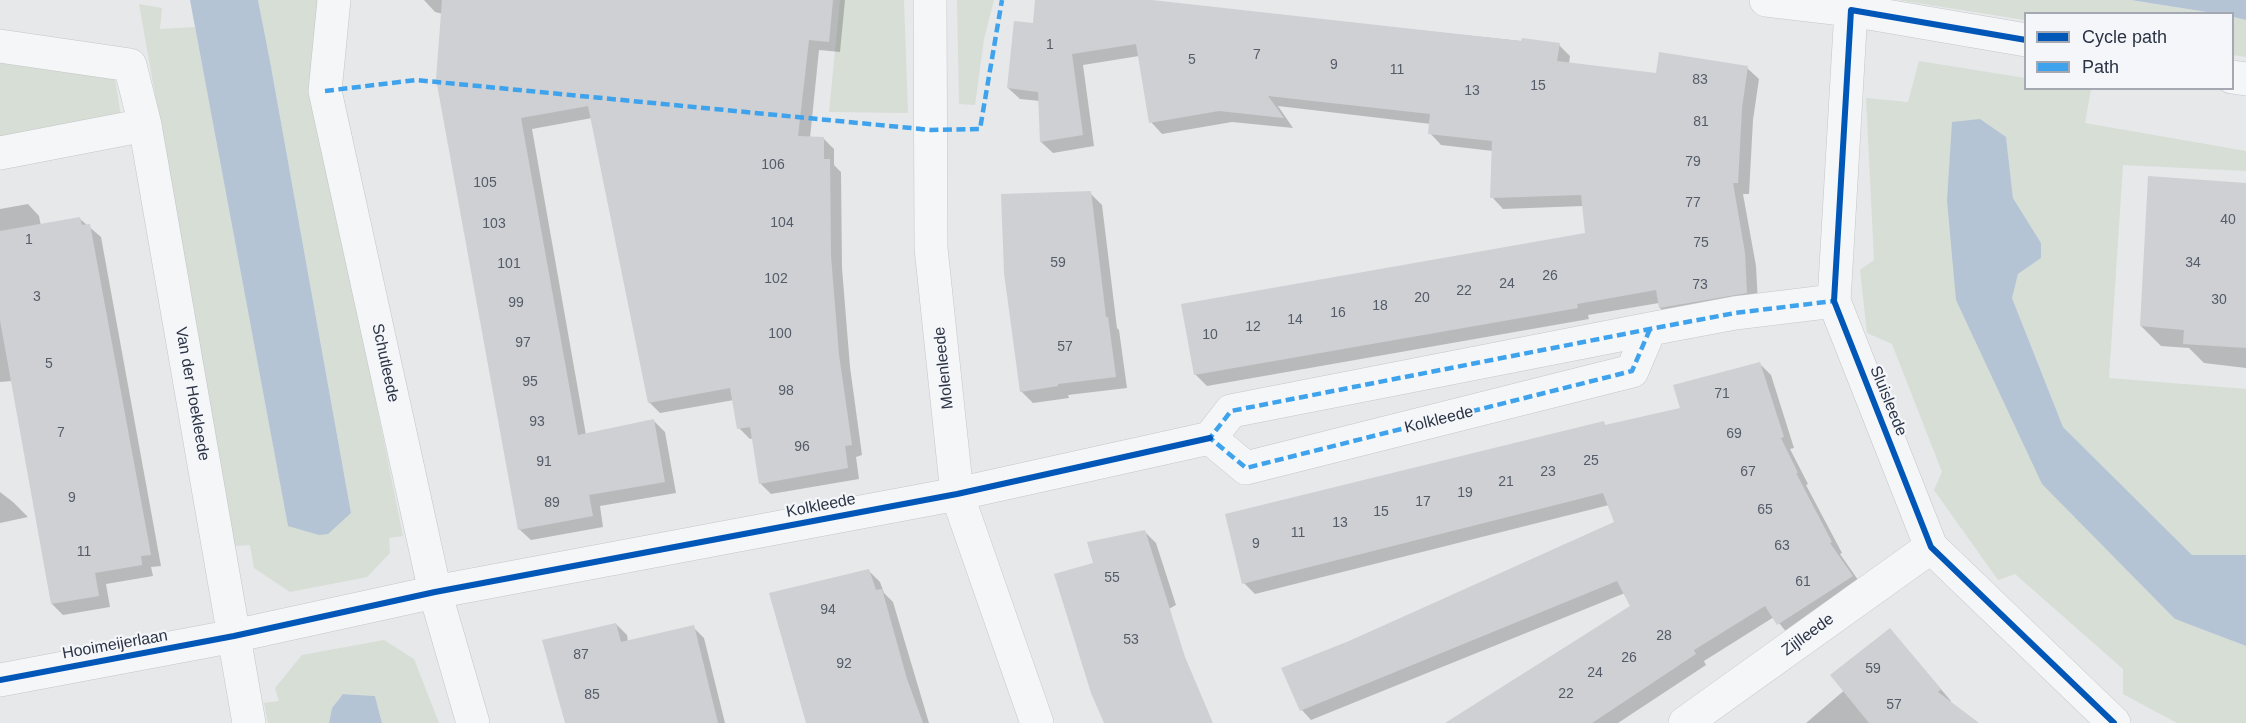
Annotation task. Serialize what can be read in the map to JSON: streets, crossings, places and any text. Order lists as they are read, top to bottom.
{
  "streets": {
    "street": [
      "Schutleede",
      "Molenleede",
      "Van der Hoekleede",
      "Sluisleede",
      "Kolkleede",
      "Zijlleede",
      "Hooimeijerlaan"
    ]
  },
  "crossings": [
    ["Schutleede", "Kolkleede"],
    ["Molenleede", "Kolkleede"],
    ["Van der Hoekleede", "Kolkleede"],
    ["Van der Hoekleede", "Hooimeijerlaan"],
    ["Sluisleede", "Zijlleede"],
    ["Kolkleede", "Hooimeijerlaan"]
  ],
  "house_numbers": [
    "1",
    "7",
    "5",
    "9",
    "11",
    "83",
    "15",
    "13",
    "81",
    "79",
    "106",
    "105",
    "77",
    "40",
    "104",
    "103",
    "1",
    "75",
    "59",
    "34",
    "101",
    "26",
    "102",
    "24",
    "73",
    "22",
    "3",
    "20",
    "30",
    "99",
    "18",
    "16",
    "14",
    "12",
    "100",
    "10",
    "97",
    "57",
    "5",
    "95",
    "98",
    "71",
    "93",
    "7",
    "69",
    "96",
    "25",
    "91",
    "23",
    "67",
    "21",
    "19",
    "9",
    "17",
    "89",
    "65",
    "15",
    "13",
    "11",
    "9",
    "63",
    "11",
    "55",
    "61",
    "94",
    "28",
    "53",
    "87",
    "26",
    "92",
    "59",
    "24",
    "22",
    "85",
    "57"
  ],
  "legend": ["Cycle path", "Path"]
}
